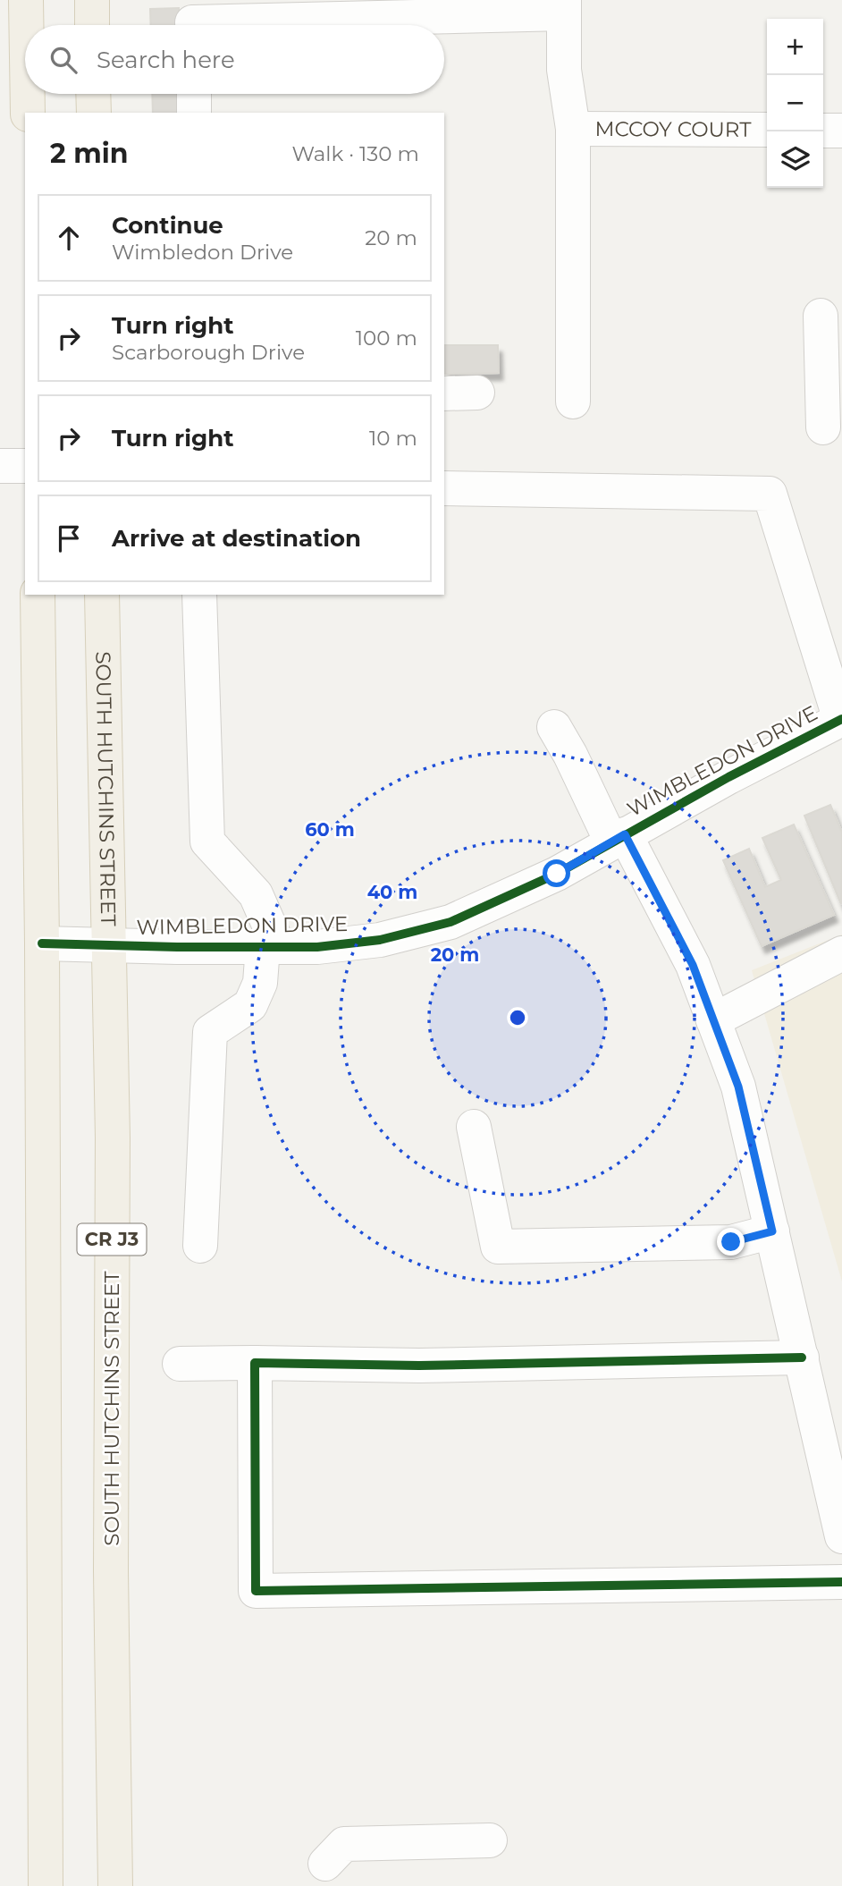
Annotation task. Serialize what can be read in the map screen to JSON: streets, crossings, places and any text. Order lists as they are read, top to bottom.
{
  "streets": {
    "main road": ["SOUTH HUTCHINS STREET", "CR J3"],
    "street": ["MCCOY COURT", "WIMBLEDON DRIVE"]
  },
  "crossings": [
    ["WIMBLEDON DRIVE", "SOUTH HUTCHINS STREET"]
  ],
  "page": {
    "map_buttons": ["+", "−"],
    "search": "Search here",
    "heading": ["2 min", "Walk · 130 m"],
    "list": [
      ["Continue", "Wimbledon Drive", "20 m"],
      ["Turn right", "Scarborough Drive", "100 m"],
      ["Turn right", "10 m"],
      "Arrive at destination"
    ]
  },
  "rings": ["60 m", "40 m", "20 m"]
}
